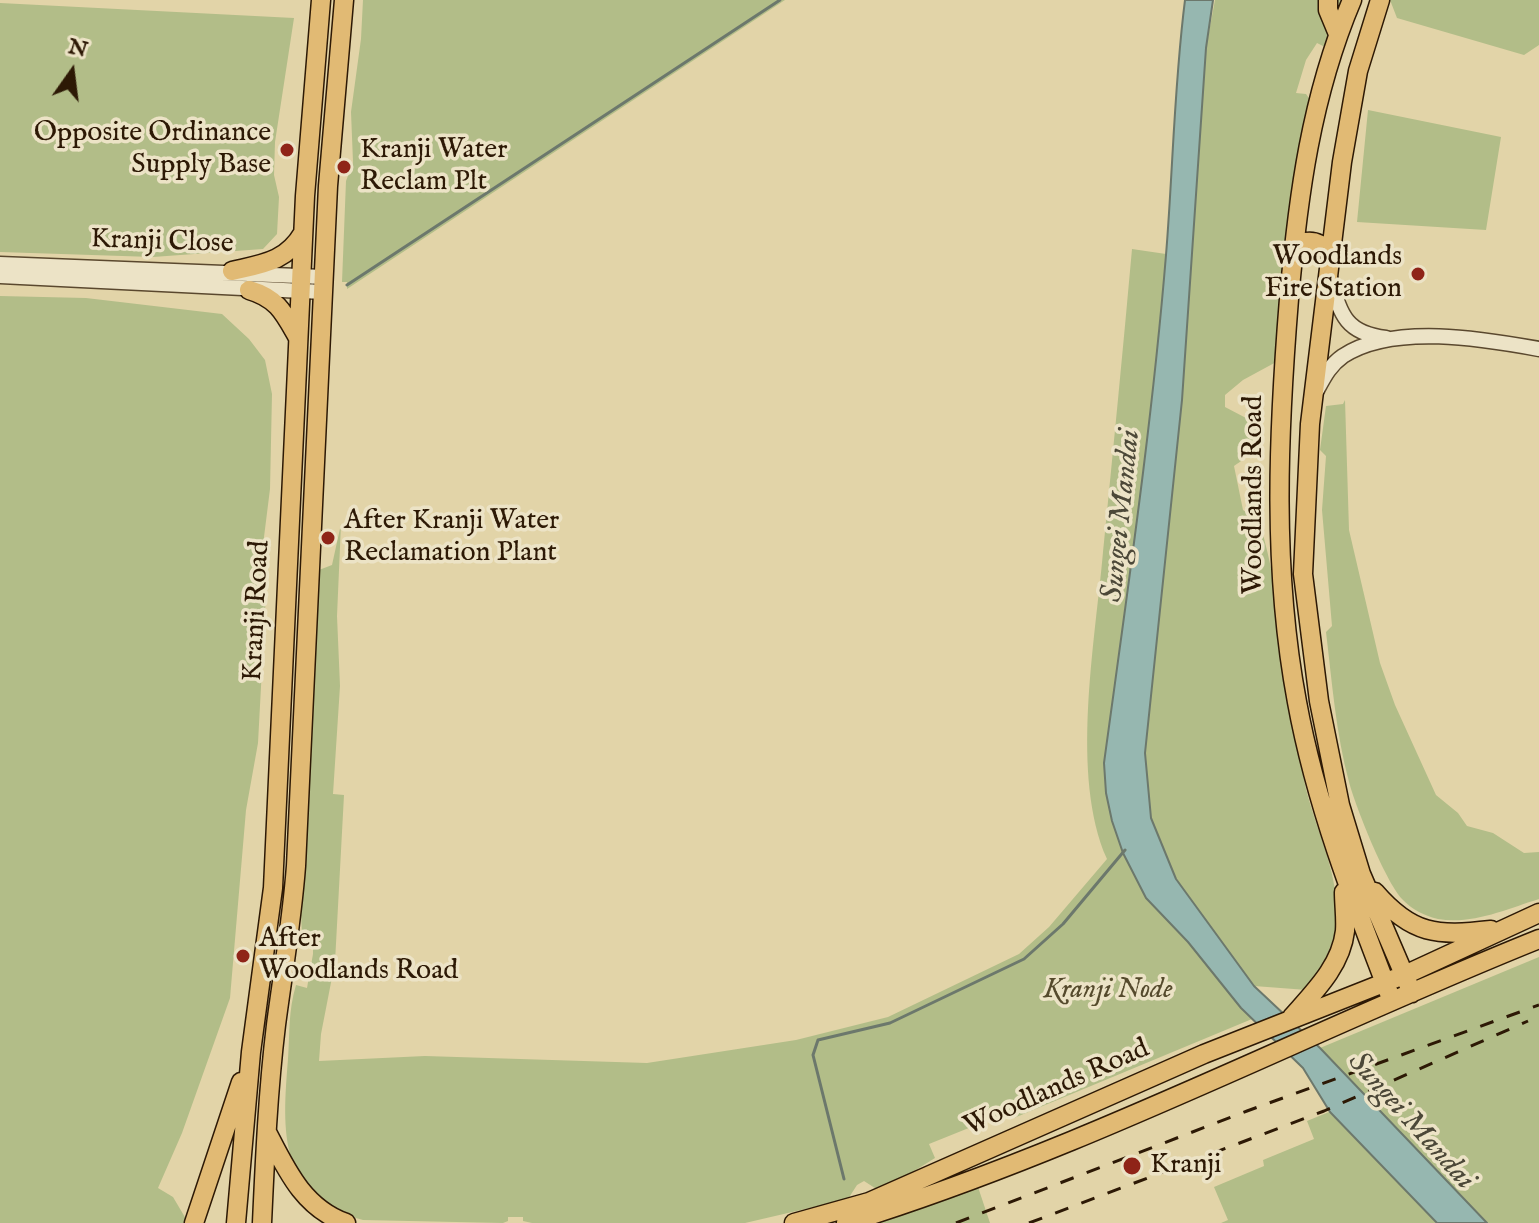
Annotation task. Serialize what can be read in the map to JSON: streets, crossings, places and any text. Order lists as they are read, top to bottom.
{
  "streets": {
    "main road": ["Woodlands Road", "Kranji Road"],
    "street": ["Kranji Close"]
  },
  "crossings": [
    ["Kranji Close", "Kranji Road"]
  ],
  "water": ["Sungei Mandai"],
  "parks": ["Kranji Node"],
  "places": [
    "Opposite Ordinance Supply Base",
    "Kranji Water Reclam Plt",
    "Woodlands Fire Station",
    "After Kranji Water Reclamation Plant",
    "After Woodlands Road",
    "Kranji"
  ],
  "north": "top"
}
